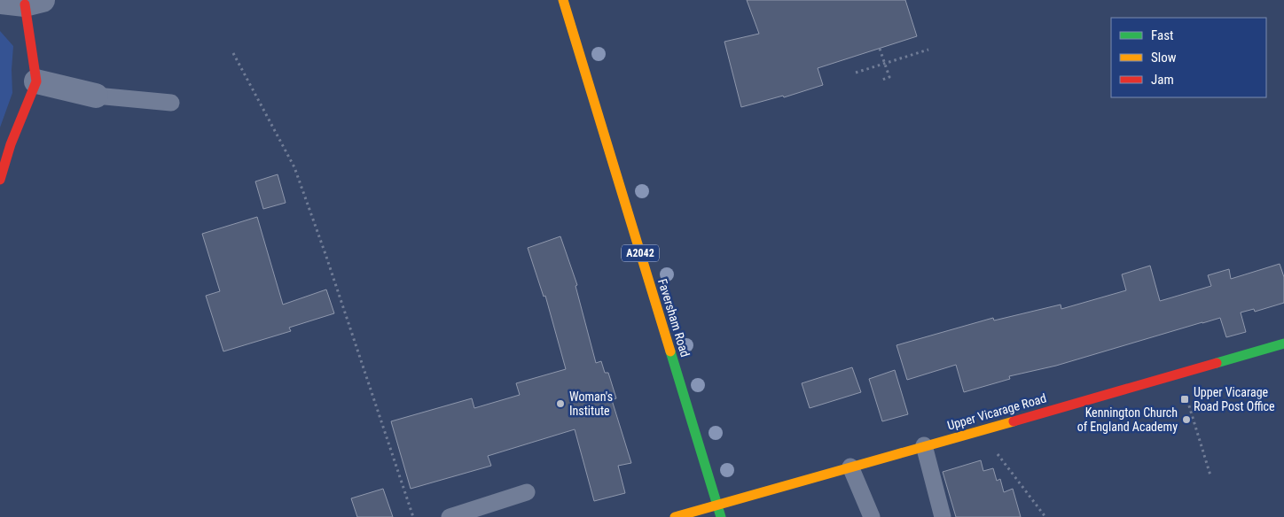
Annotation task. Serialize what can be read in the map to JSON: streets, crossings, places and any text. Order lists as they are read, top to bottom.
{
  "streets": {
    "street": ["A2042", "Faversham Road", "Upper Vicarage Road"]
  },
  "crossings": [
    ["Faversham Road", "Upper Vicarage Road"]
  ],
  "places": {
    "transit": ["Upper Vicarage Road Post Office"],
    "other": ["Woman's Institute", "Kennington Church of England Academy"]
  },
  "legend": ["Fast", "Slow", "Jam"]
}
